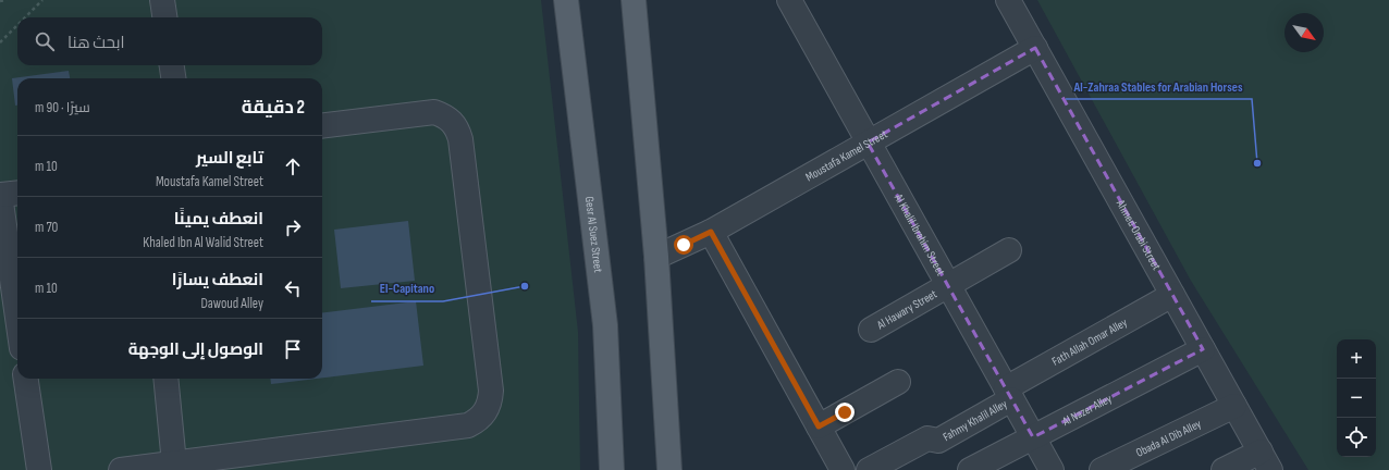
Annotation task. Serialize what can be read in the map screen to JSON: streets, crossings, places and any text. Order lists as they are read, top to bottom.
{
  "streets": {
    "main road": ["Gesr Al Suez Street"],
    "street": [
      "Moustafa Kamel Street",
      "Al Khalil Ibrahim Street",
      "Ahmed Orabi Street",
      "Al Hawary Street",
      "Fath Allah Omar Alley",
      "Al Nazer Alley",
      "Fahmy Khalil Alley",
      "Obada Al Dib Alley"
    ]
  },
  "crossings": [
    ["Moustafa Kamel Street", "Al Khalil Ibrahim Street"],
    ["Moustafa Kamel Street", "Ahmed Orabi Street"],
    ["Al Khalil Ibrahim Street", "Al Hawary Street"],
    ["Al Khalil Ibrahim Street", "Fath Allah Omar Alley"],
    ["Al Khalil Ibrahim Street", "Al Nazer Alley"],
    ["Al Khalil Ibrahim Street", "Fahmy Khalil Alley"],
    ["Ahmed Orabi Street", "Fath Allah Omar Alley"],
    ["Ahmed Orabi Street", "Al Nazer Alley"],
    ["Ahmed Orabi Street", "Obada Al Dib Alley"],
    ["Fath Allah Omar Alley", "Fahmy Khalil Alley"]
  ],
  "places": ["Al-Zahraa Stables for Arabian Horses", "El-Capitano"],
  "north": "bottom right",
  "page": {
    "search": "ابحث هنا",
    "heading": ["2 دقيقة", "سيرًا · 90 m"],
    "list": [
      ["تابع السير", "Moustafa Kamel Street", "10 m"],
      ["انعطف يمينًا", "Khaled Ibn Al Walid Street", "70 m"],
      ["انعطف يسارًا", "Dawoud Alley", "10 m"],
      "الوصول إلى الوجهة"
    ],
    "map_buttons": ["+", "−"]
  }
}
